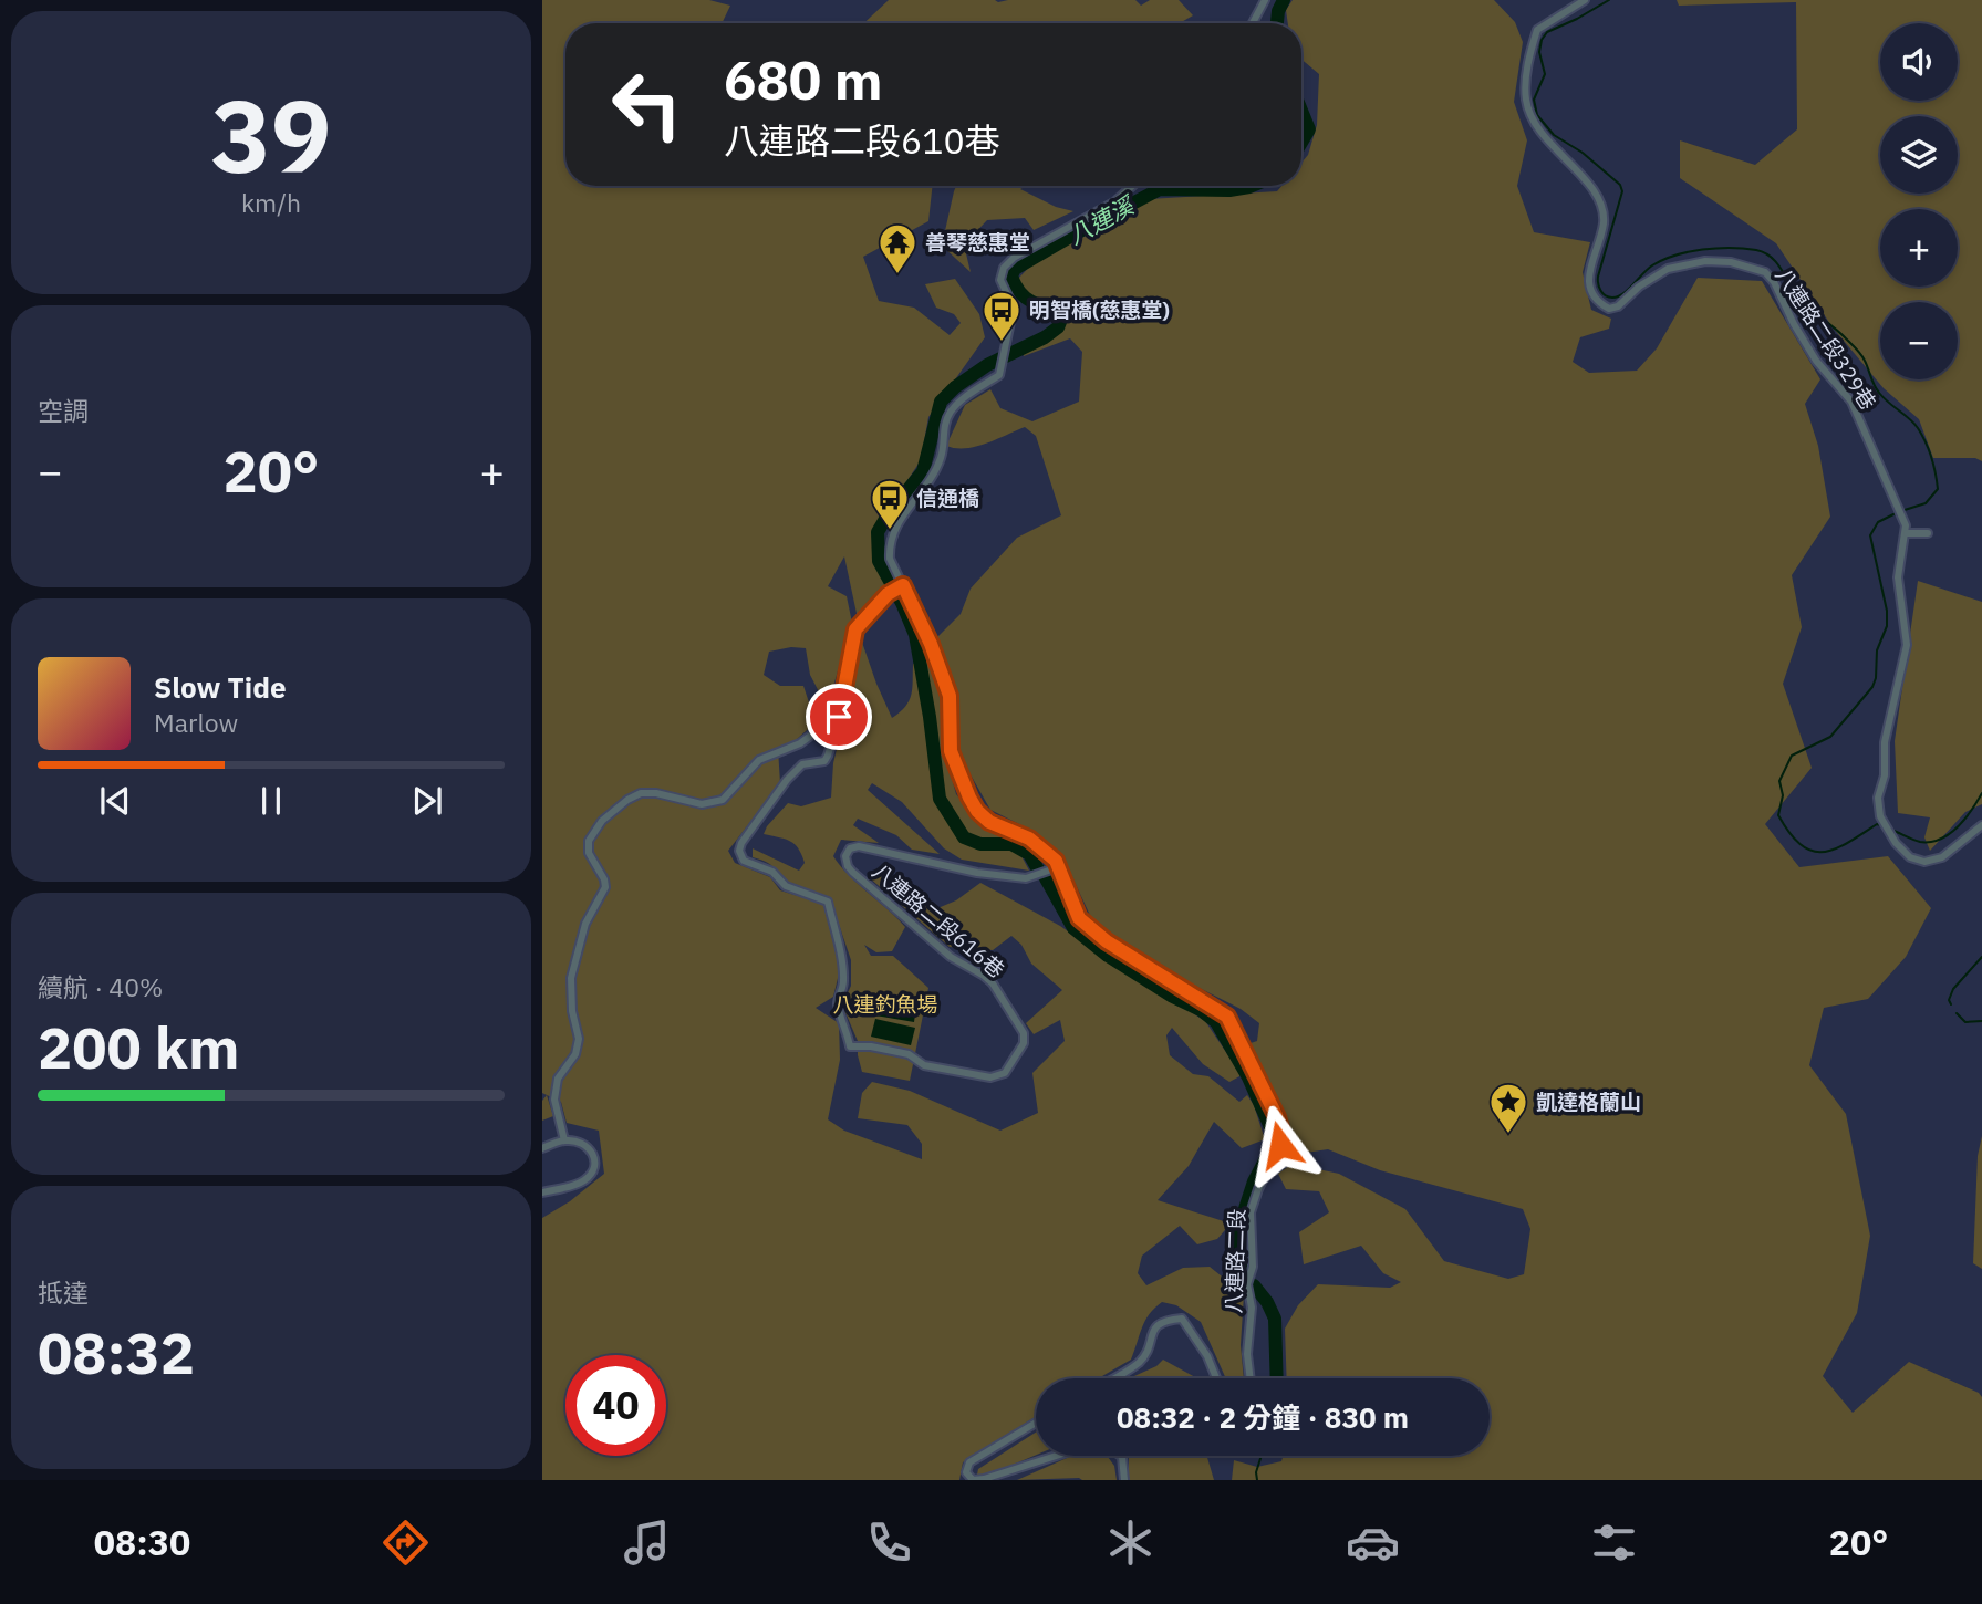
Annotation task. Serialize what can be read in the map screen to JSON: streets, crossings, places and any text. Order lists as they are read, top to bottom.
{
  "streets": {
    "street": ["八連路二段329巷", "八連路二段616巷", "八連路二段"]
  },
  "crossings": [
    ["八連路二段616巷", "八連路二段"]
  ],
  "water": ["八連溪"],
  "parks": ["八連釣魚場"],
  "places": {
    "temple": ["善琴慈惠堂"],
    "bus stop": ["明智橋(慈惠堂)", "信通橋"],
    "place": ["凱達格蘭山"]
  },
  "page": {
    "tile": [
      ["39", "km/h"],
      "空調",
      ["續航 · 40%", "200 km"],
      ["抵達", "08:32"]
    ],
    "map_buttons": ["+", "−"],
    "turn": ["680 m", "八連路二段610巷"],
    "heat": ["−", "20°", "+"],
    "song": ["Slow Tide", "Marlow"],
    "limit": "40",
    "trip": "08:32 · 2 分鐘 · 830 m",
    "tabs": ["08:30", "20°"]
  }
}
